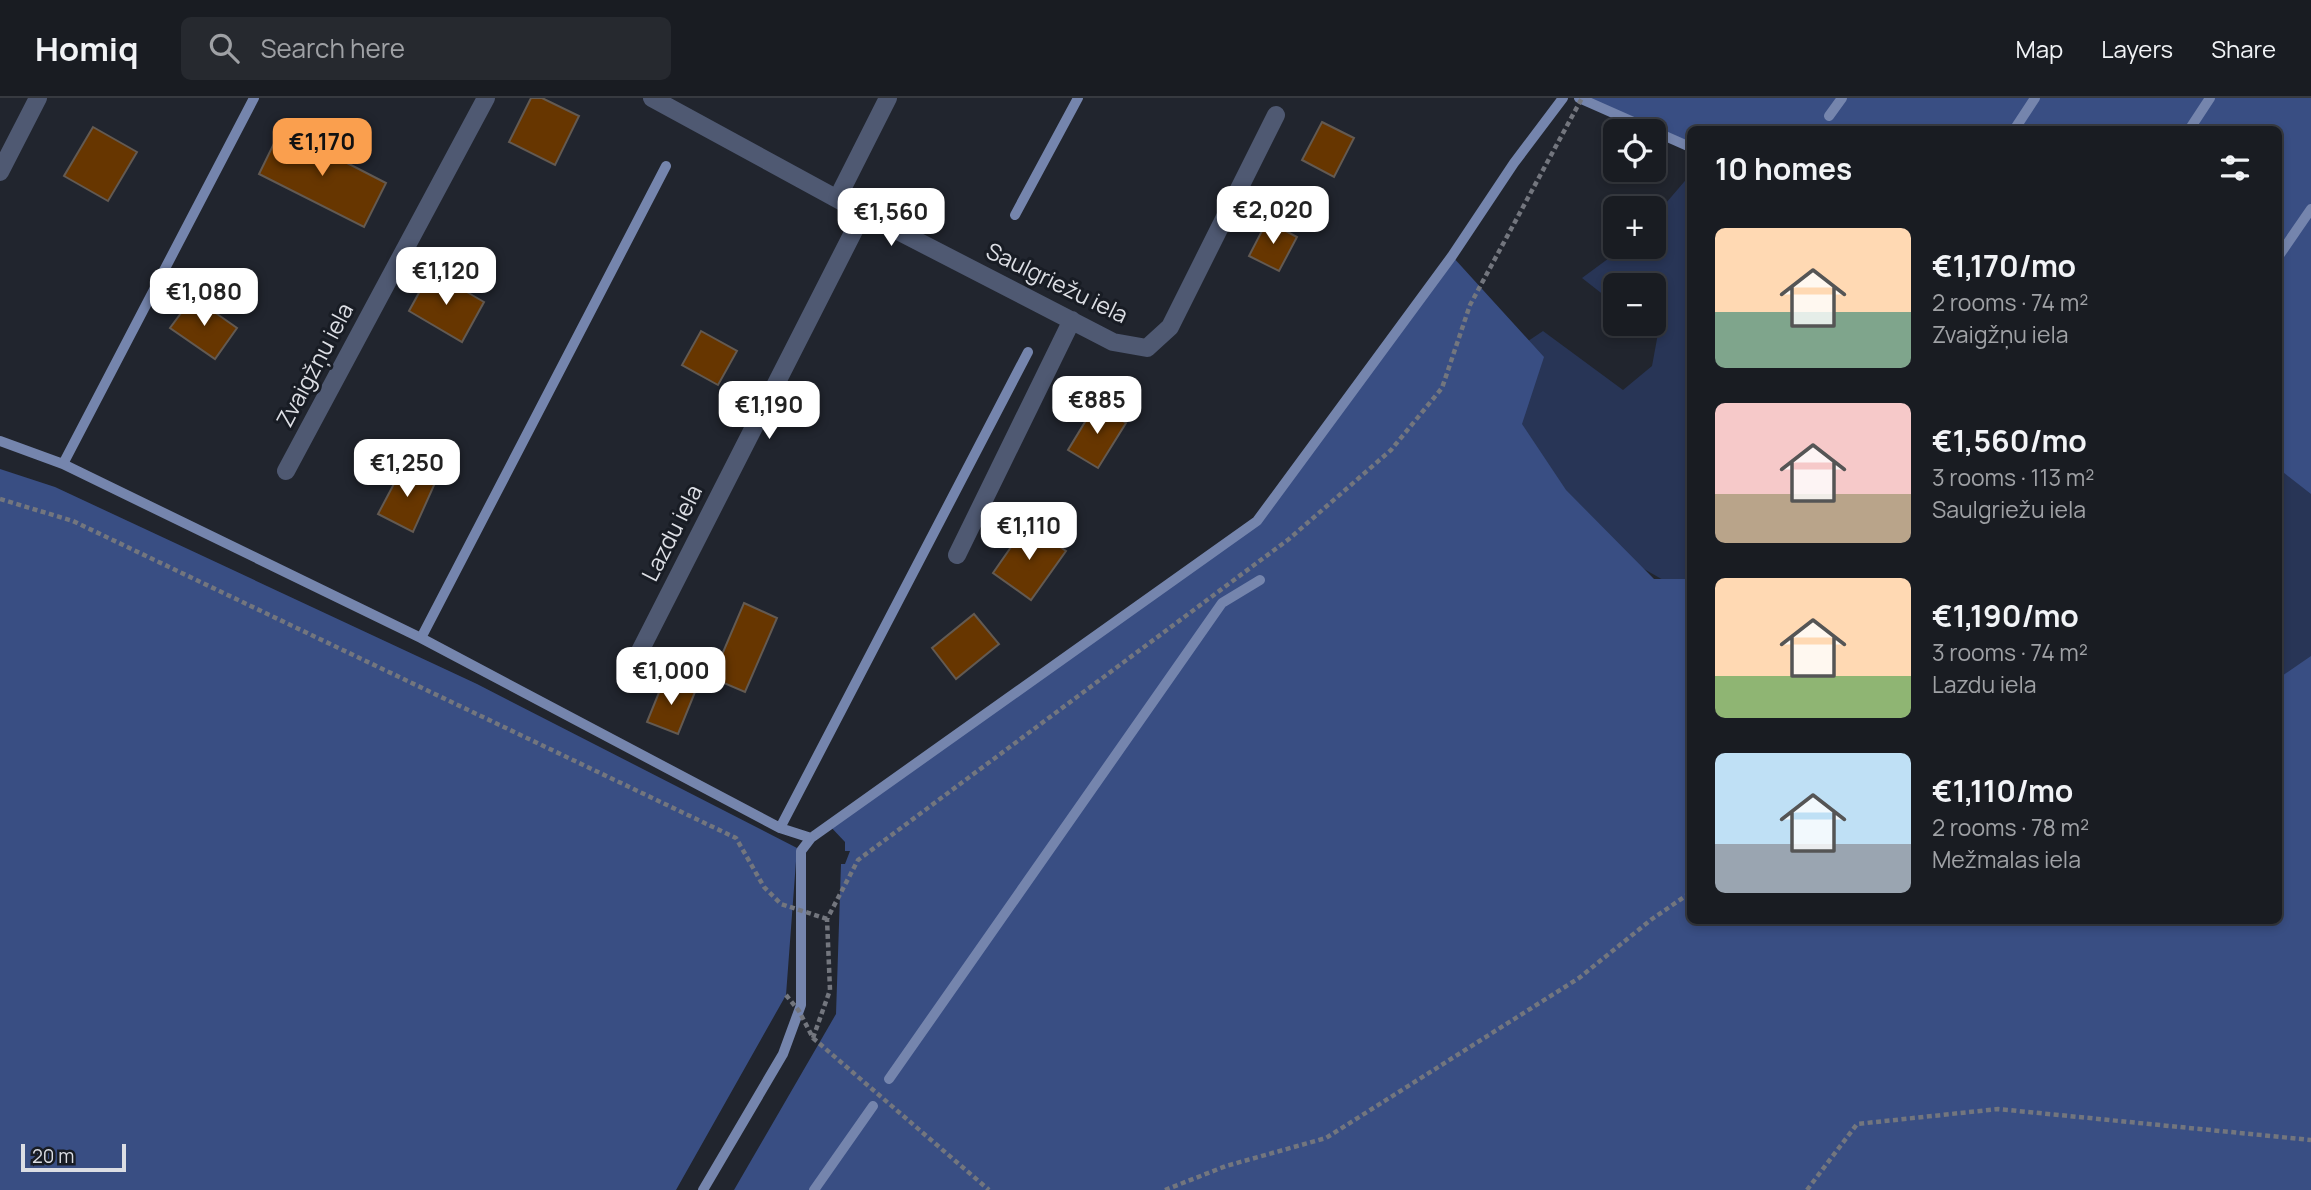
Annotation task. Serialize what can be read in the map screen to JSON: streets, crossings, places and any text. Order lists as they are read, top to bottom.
{
  "streets": {
    "street": ["Saulgriežu iela", "Zvaigžņu iela", "Lazdu iela"]
  },
  "crossings": [
    ["Saulgriežu iela", "Lazdu iela"]
  ],
  "scale_bar": "20 m",
  "page": {
    "header": "Homiq",
    "search": "Search here",
    "nav": ["Map", "Layers", "Share"],
    "price": [
      "€1,170",
      "€2,020",
      "€1,560",
      "€1,120",
      "€1,080",
      "€885",
      "€1,190",
      "€1,250",
      "€1,110",
      "€1,000"
    ],
    "map_buttons": ["+", "−"],
    "heading": "10 homes",
    "list": [
      {
        "name": "€1,170/mo",
        "note": "2 rooms · 74 m² · Zvaigžņu iela"
      },
      {
        "name": "€1,560/mo",
        "note": "3 rooms · 113 m² · Saulgriežu iela"
      },
      {
        "name": "€1,190/mo",
        "note": "3 rooms · 74 m² · Lazdu iela"
      },
      {
        "name": "€1,110/mo",
        "note": "2 rooms · 78 m² · Mežmalas iela"
      }
    ],
    "scale": "20 m"
  }
}
